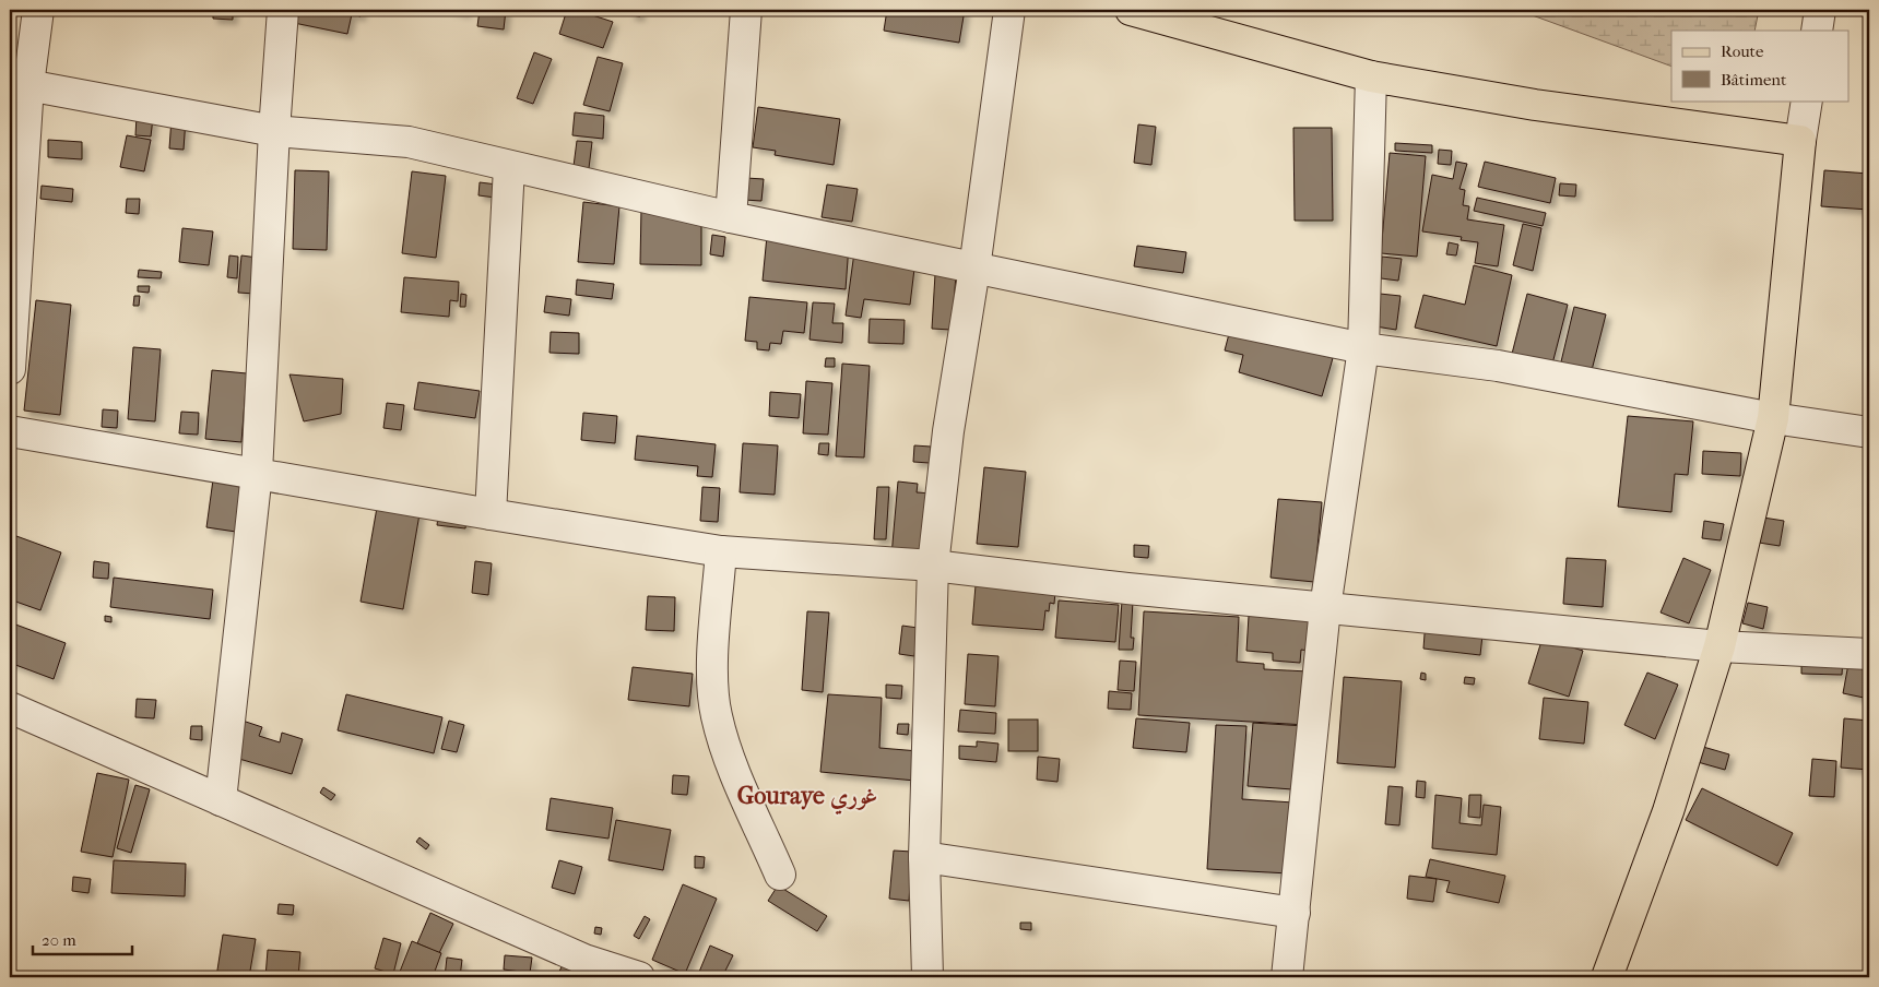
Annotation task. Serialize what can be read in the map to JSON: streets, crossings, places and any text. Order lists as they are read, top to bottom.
{
  "districts": ["Gouraye غوري"],
  "legend": ["Route", "Bâtiment"],
  "scale_bar": "20 m"
}
